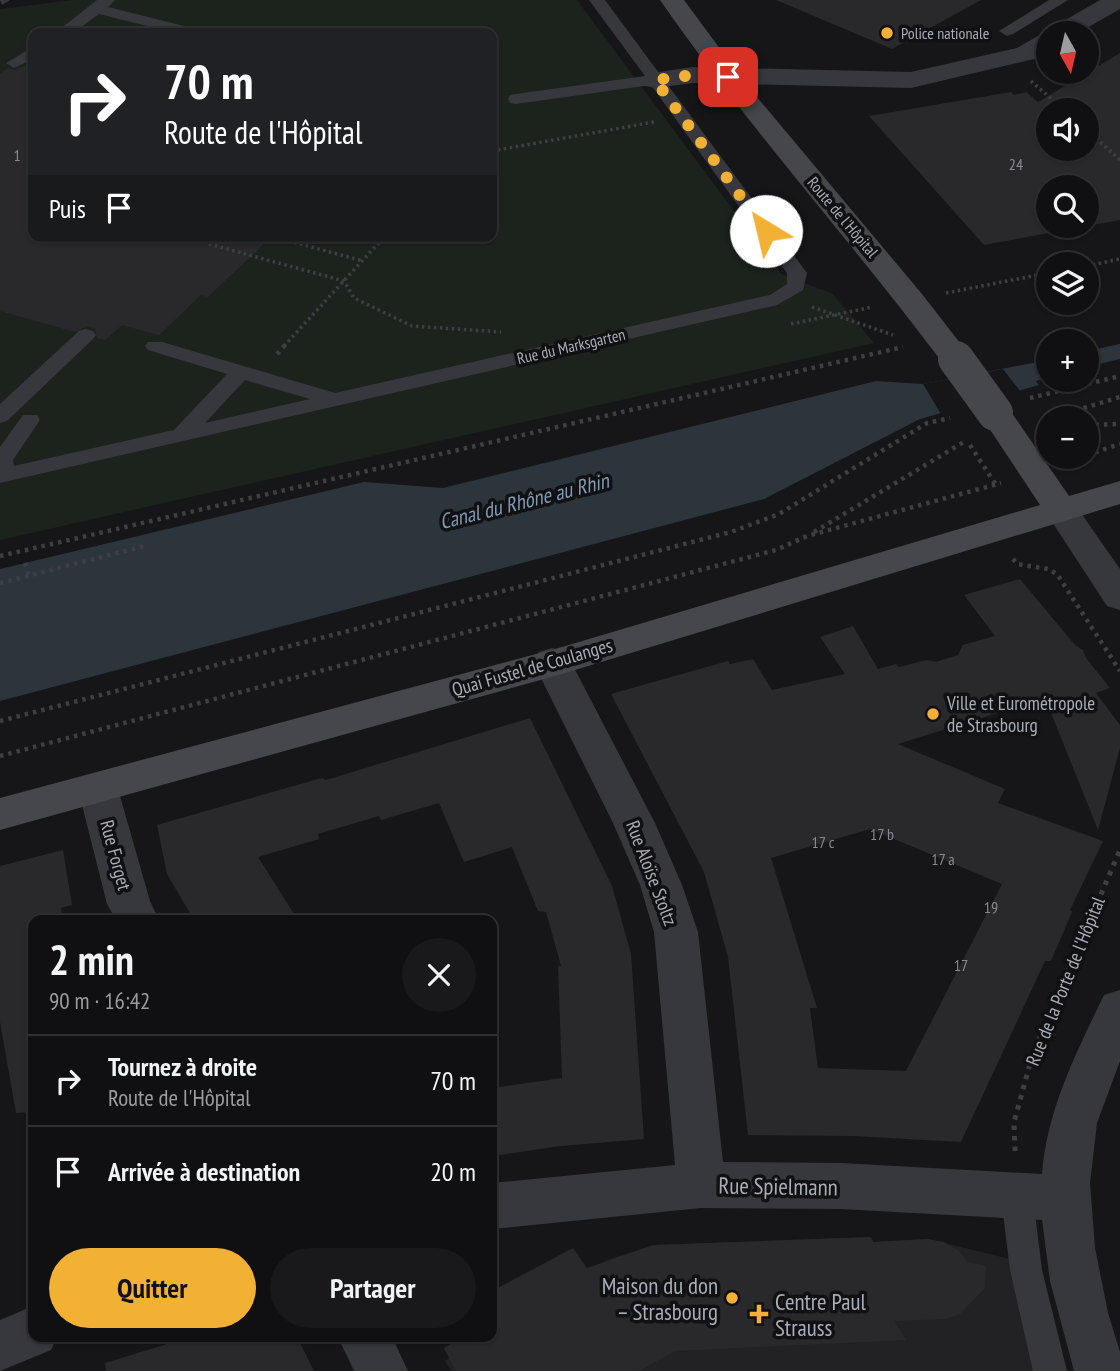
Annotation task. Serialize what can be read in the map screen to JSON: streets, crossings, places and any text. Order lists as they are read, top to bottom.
{
  "streets": {
    "main road": ["Route de l'Hôpital", "Quai Fustel de Coulanges"],
    "street": ["Rue Forget", "Rue Aloïse Stoltz", "Rue Spielmann"],
    "lane": ["Rue du Marksgarten"],
    "path": ["Rue de la Porte de l'Hôpital"]
  },
  "crossings": [
    ["Route de l'Hôpital", "Quai Fustel de Coulanges"],
    ["Quai Fustel de Coulanges", "Rue Forget"],
    ["Quai Fustel de Coulanges", "Rue Aloïse Stoltz"],
    ["Rue Aloïse Stoltz", "Rue Spielmann"],
    ["Rue de la Porte de l'Hôpital", "Rue Spielmann"]
  ],
  "water": ["Canal du Rhône au Rhin"],
  "places": {
    "other": ["Police nationale", "Ville et Eurométropole de Strasbourg", "Maison du don – Strasbourg"],
    "health": ["Centre Paul Strauss"]
  },
  "house_numbers": [
    "1",
    "24",
    "17 b",
    "17 c",
    "17 a",
    "19",
    "17"
  ],
  "north": "bottom",
  "page": {
    "map_buttons": ["+", "−"],
    "turn": ["70 m", "Route de l'Hôpital"],
    "then": "Puis",
    "heading": ["2 min", "90 m · 16:42"],
    "list": [
      {
        "name": "Tournez à droite",
        "note": "Route de l'Hôpital",
        "value": "70 m"
      },
      {
        "name": "Arrivée à destination",
        "value": "20 m"
      }
    ],
    "buttons": ["Quitter", "Partager"]
  }
}
